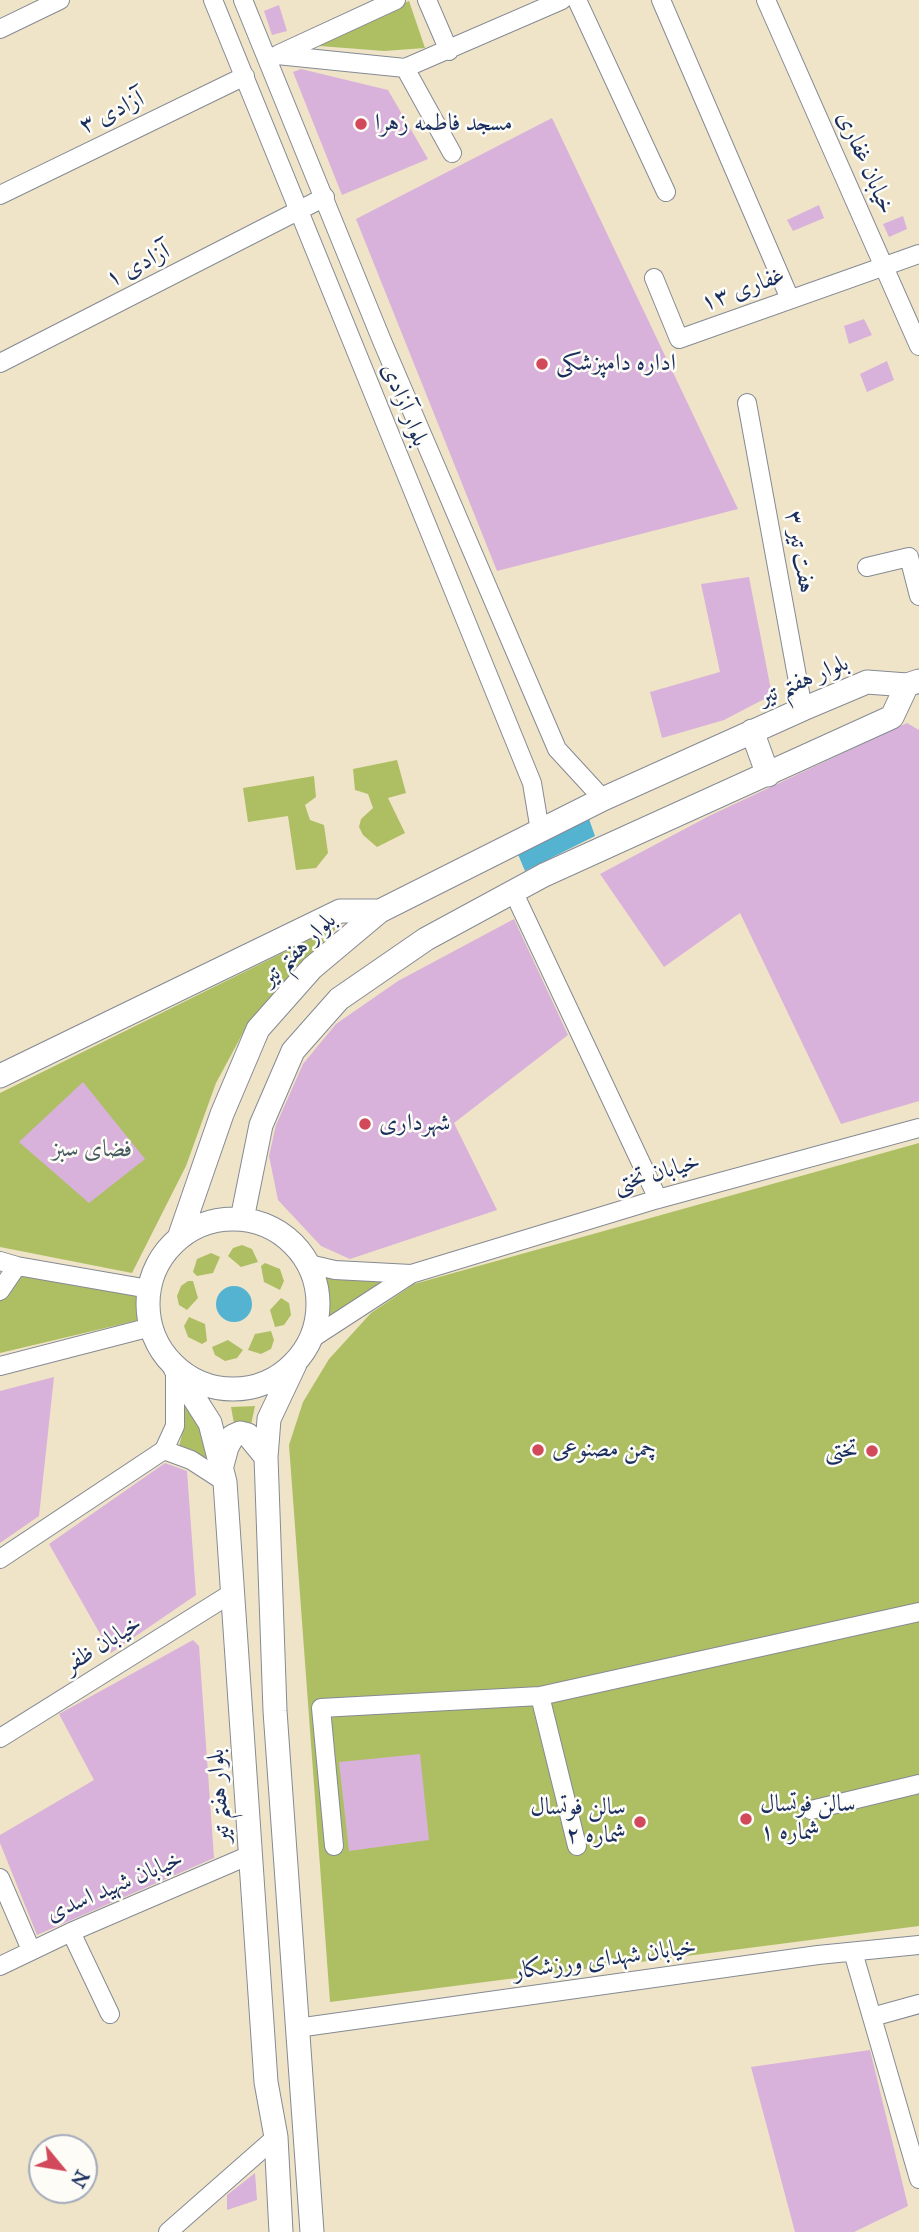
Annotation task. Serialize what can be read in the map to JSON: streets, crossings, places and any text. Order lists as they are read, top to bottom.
{
  "streets": {
    "main road": ["بلوار هفتم تیر"],
    "street": [
      "آزادی ۳",
      "خیابان غفاری",
      "آزادی ۱",
      "غفاری ۱۳",
      "بلوار آزادی",
      "هفت تیر ۳",
      "خیابان تختی",
      "خیابان ظفر",
      "خیابان شهید اسدی",
      "خیابان شهدای ورزشکار"
    ]
  },
  "crossings": [
    ["آزادی ۳", "بلوار آزادی"],
    ["خیابان غفاری", "غفاری ۱۳"],
    ["آزادی ۱", "بلوار آزادی"],
    ["بلوار آزادی", "بلوار هفتم تیر"],
    ["هفت تیر ۳", "بلوار هفتم تیر"],
    ["بلوار هفتم تیر", "خیابان ظفر"],
    ["بلوار هفتم تیر", "خیابان شهید اسدی"]
  ],
  "parks": ["فضای سبز"],
  "places": [
    "مسجد فاطمه زهرا",
    "اداره دامپزشکی",
    "شهرداری",
    "چمن مصنوعی",
    "تختی",
    "سالن فوتسال شماره ۱",
    "سالن فوتسال شماره ۲"
  ],
  "north": "bottom right"
}
